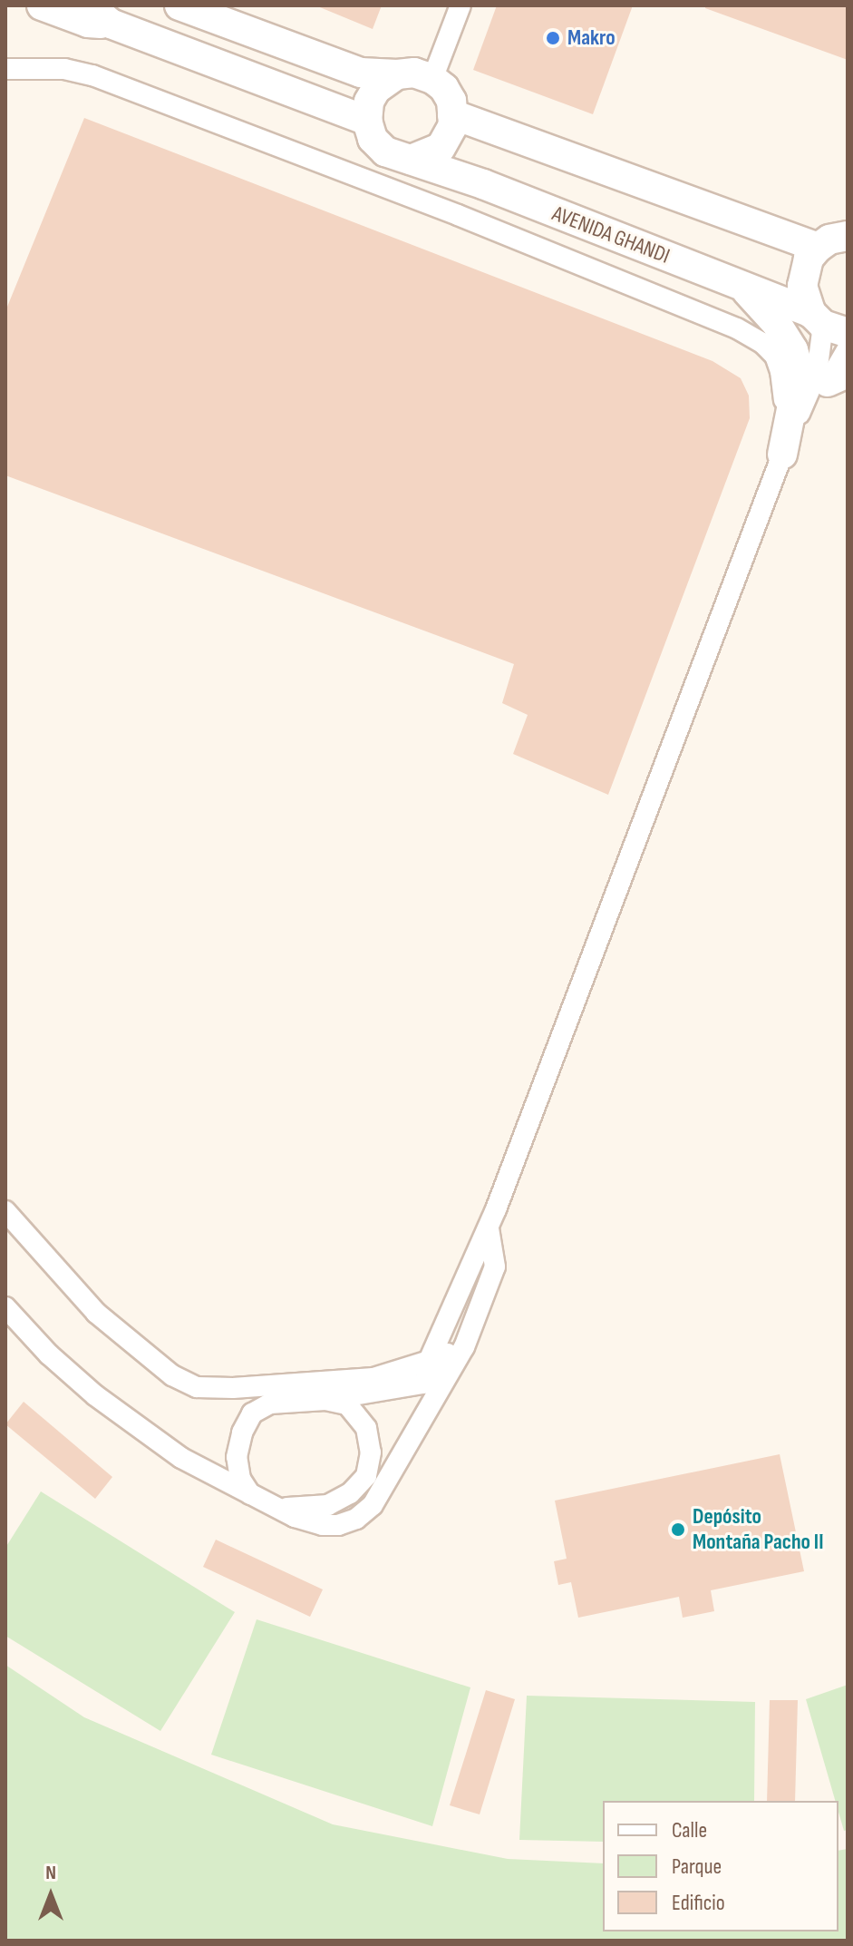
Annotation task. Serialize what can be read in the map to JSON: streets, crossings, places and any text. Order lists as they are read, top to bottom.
{
  "streets": {
    "street": ["AVENIDA GHANDI"]
  },
  "places": ["Makro", "Depósito Montaña Pacho II"],
  "legend": ["Calle", "Parque", "Edificio"],
  "north": "top"
}
